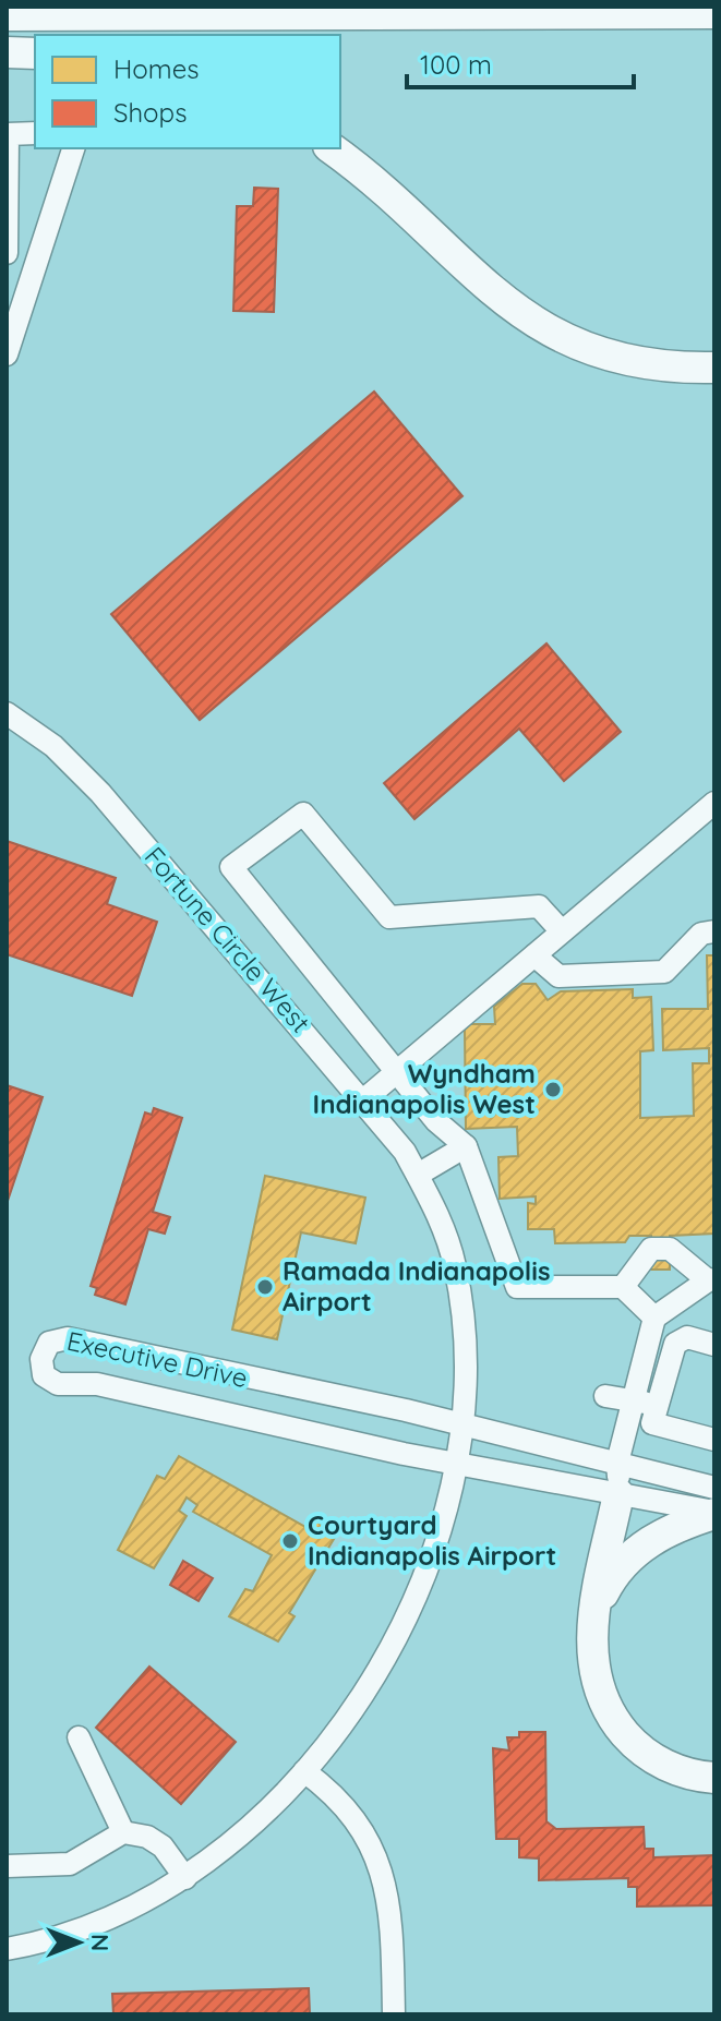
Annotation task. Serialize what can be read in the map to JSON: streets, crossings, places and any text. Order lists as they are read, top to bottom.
{
  "streets": {
    "street": ["Fortune Circle West", "Executive Drive"]
  },
  "crossings": [
    ["Fortune Circle West", "Executive Drive"]
  ],
  "places": ["Wyndham Indianapolis West", "Ramada Indianapolis Airport", "Courtyard Indianapolis Airport"],
  "legend": ["Homes", "Shops"],
  "scale_bar": "100 m",
  "north": "right"
}
